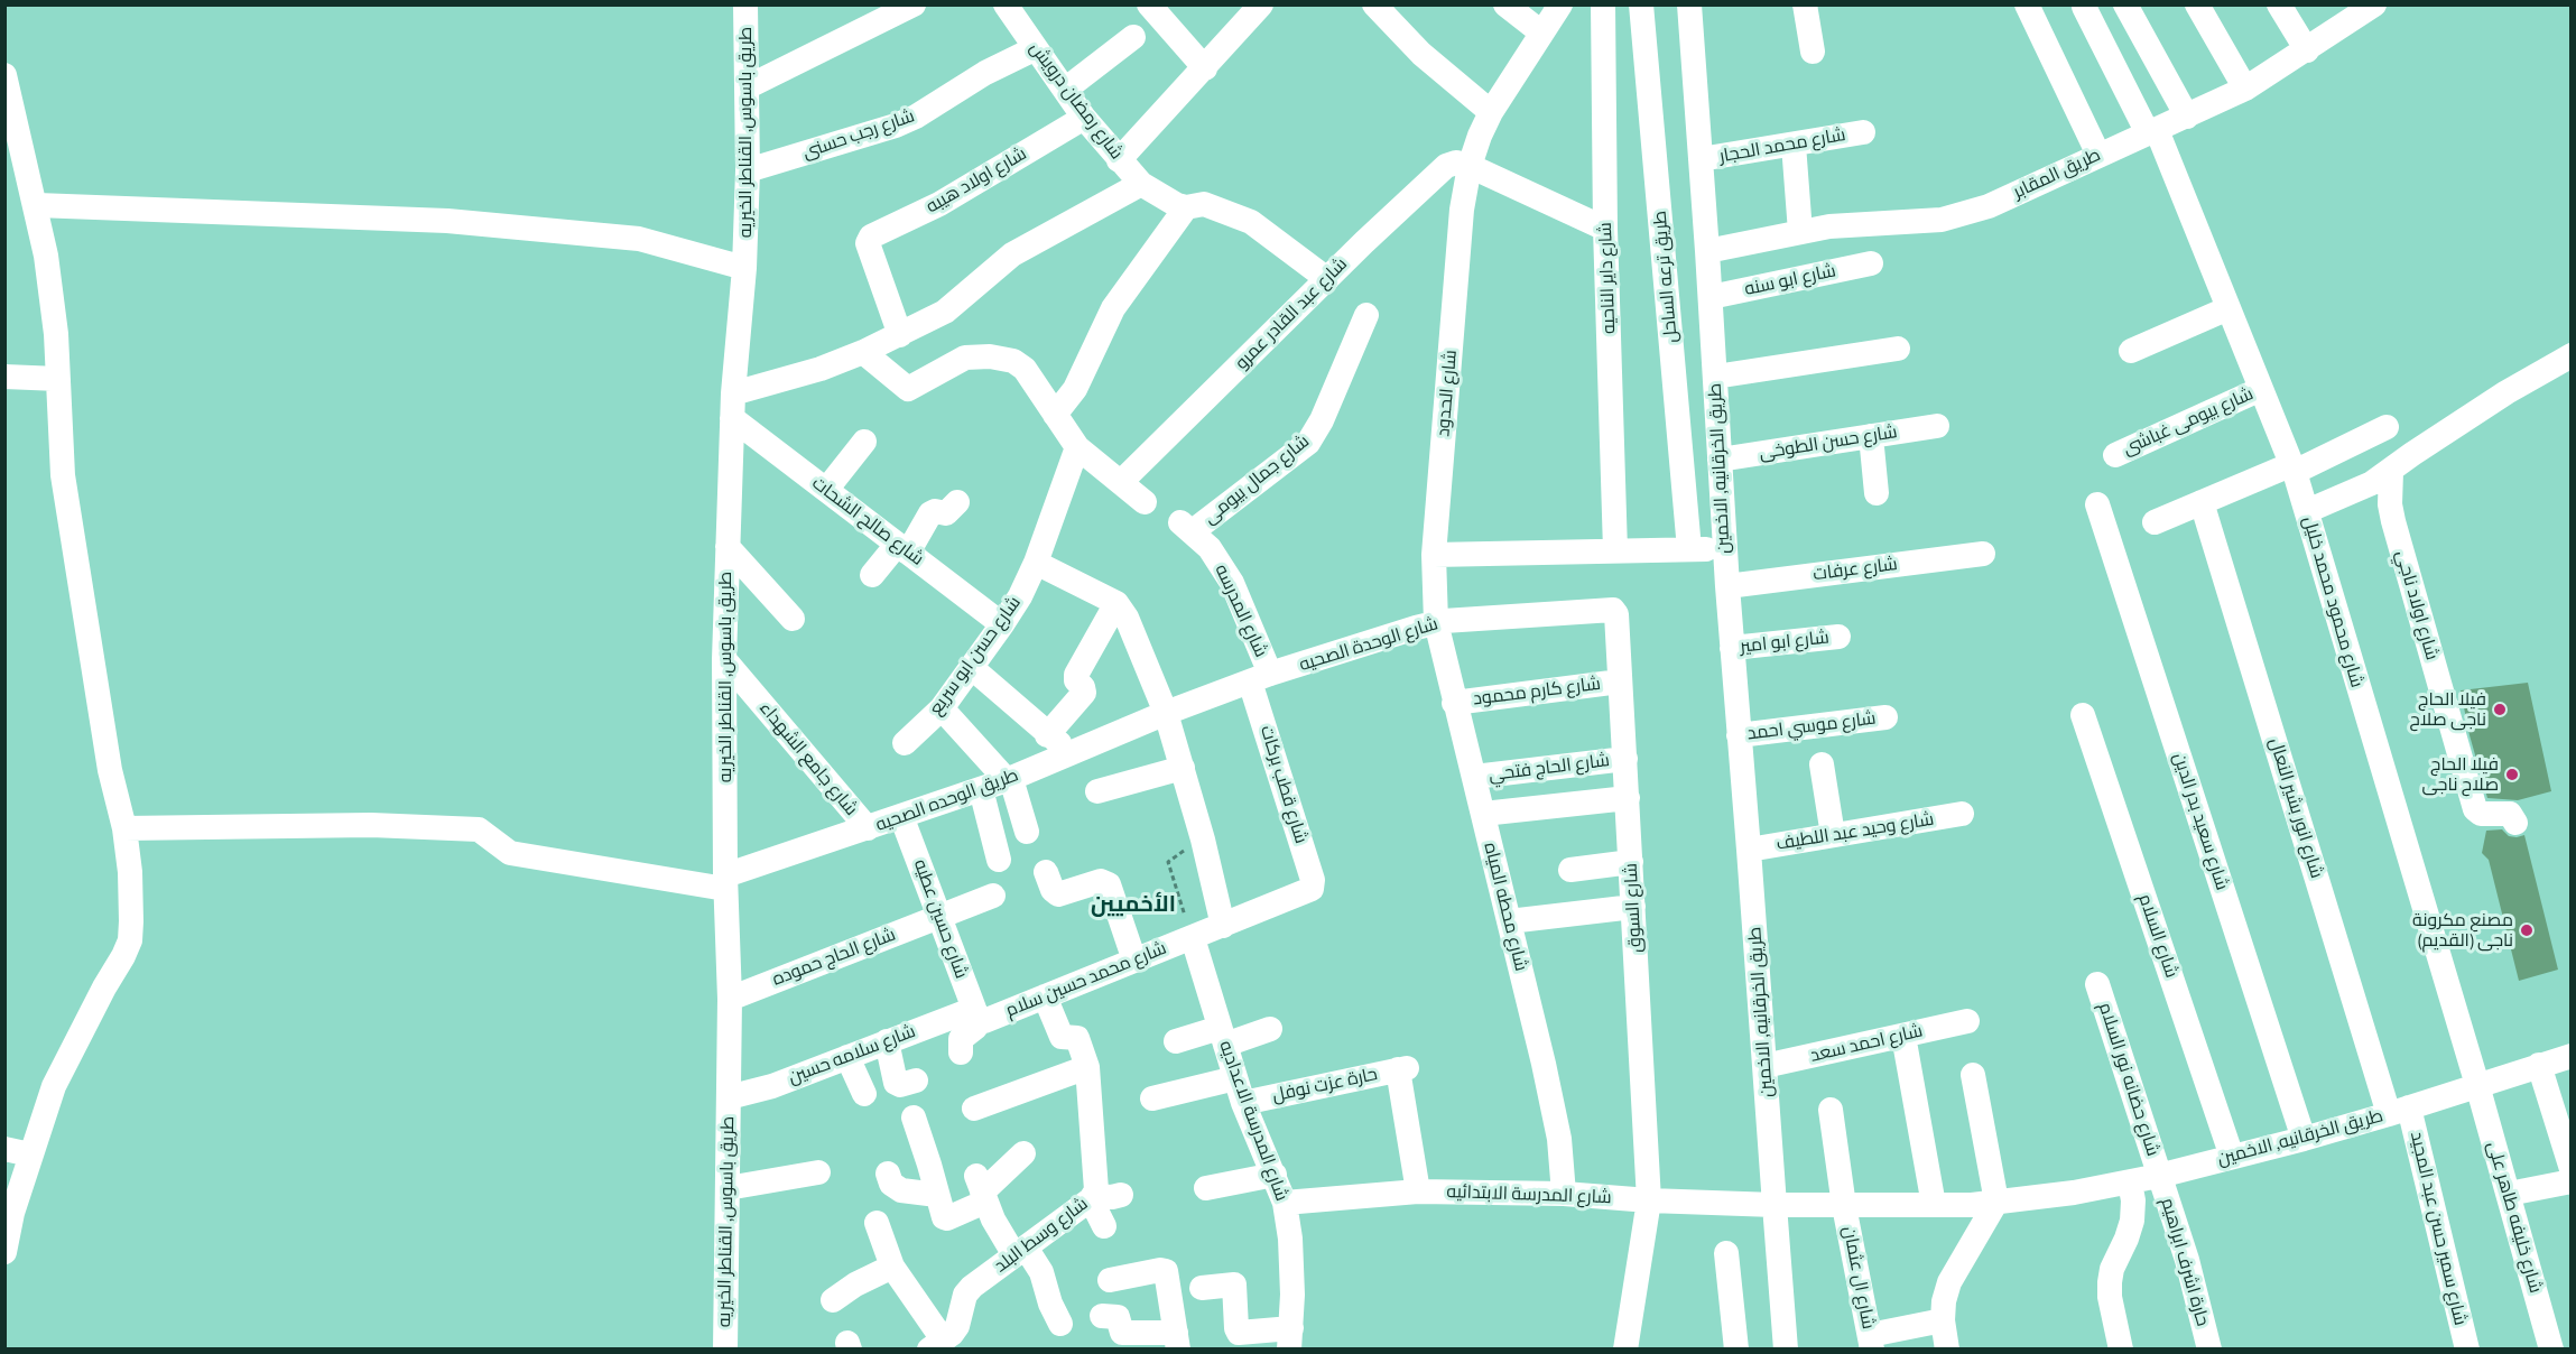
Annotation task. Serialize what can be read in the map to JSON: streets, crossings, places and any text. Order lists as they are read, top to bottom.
{
  "streets": {
    "street": [
      "شارع رمضان درويش",
      "طريق باسوس, القناطر الخيريه",
      "شارع رجب حسنى",
      "شارع محمد الحجار",
      "طريق المقابر",
      "شارع اولاد هيبه",
      "طريق ترعه الساحل",
      "شارع داير الناحيه",
      "شارع ابو سنه",
      "شارع عبد القادر عمرو",
      "شارع الحدود",
      "شارع بيومى غباشى",
      "شارع حسن الطوخى",
      "طريق الخرقانيه, الاخمين",
      "شارع جمال بيومى",
      "شارع صالح الشحات",
      "شارع عرفات",
      "شارع محمود محمد خليل",
      "شارع اولاد ناجي",
      "شارع المدرسه",
      "شارع ابو امير",
      "شارع الوحدة الصحيه",
      "شارع حسن ابو سريع",
      "شارع كارم محمود",
      "شارع موسي احمد",
      "شارع جامع الشهداء",
      "شارع الحاج فتحي",
      "شارع قطب بركات",
      "طريق الوحده الصحيه",
      "شارع انور بشير النعال",
      "شارع سعيد بدر الدين",
      "شارع وحيد عبد اللطيف",
      "شارع محطه المياه",
      "شارع السوق",
      "شارع حسين عطيه",
      "شارع السلام",
      "شارع الحاج حموده",
      "شارع محمد حسين سلام",
      "شارع احمد سعد",
      "شارع سلامه حسين",
      "شارع حضانه نور السلام",
      "حارة عزت نوفل",
      "شارع المدرسة الاعداديه",
      "شارع المدرسة الابتدائيه",
      "شارع خليفه طاهر على",
      "شارع سمير حسن عبد المجيد",
      "شارع وسط البلد",
      "حارة اشرف ابراهيم",
      "شارع ال عثمان"
    ]
  },
  "crossings": [
    ["شارع رمضان درويش", "شارع رجب حسنى"],
    ["شارع رمضان درويش", "شارع اولاد هيبه"],
    ["شارع رمضان درويش", "شارع عبد القادر عمرو"],
    ["طريق باسوس, القناطر الخيريه", "شارع رجب حسنى"],
    ["طريق باسوس, القناطر الخيريه", "شارع صالح الشحات"],
    ["طريق باسوس, القناطر الخيريه", "شارع جامع الشهداء"],
    ["طريق باسوس, القناطر الخيريه", "طريق الوحده الصحيه"],
    ["طريق باسوس, القناطر الخيريه", "شارع الحاج حموده"],
    ["طريق باسوس, القناطر الخيريه", "شارع سلامه حسين"],
    ["شارع محمد الحجار", "طريق الخرقانيه, الاخمين"],
    ["طريق المقابر", "طريق الخرقانيه, الاخمين"],
    ["طريق المقابر", "شارع محمود محمد خليل"],
    ["شارع ابو سنه", "طريق الخرقانيه, الاخمين"],
    ["شارع عبد القادر عمرو", "شارع الحدود"],
    ["شارع الحدود", "شارع الوحدة الصحيه"],
    ["شارع الحدود", "شارع محطه المياه"],
    ["شارع بيومى غباشى", "شارع محمود محمد خليل"],
    ["شارع حسن الطوخى", "طريق الخرقانيه, الاخمين"],
    ["طريق الخرقانيه, الاخمين", "شارع عرفات"],
    ["طريق الخرقانيه, الاخمين", "شارع محمود محمد خليل"],
    ["طريق الخرقانيه, الاخمين", "شارع ابو امير"],
    ["طريق الخرقانيه, الاخمين", "شارع موسي احمد"],
    ["طريق الخرقانيه, الاخمين", "شارع انور بشير النعال"],
    ["طريق الخرقانيه, الاخمين", "شارع سعيد بدر الدين"],
    ["طريق الخرقانيه, الاخمين", "شارع وحيد عبد اللطيف"],
    ["طريق الخرقانيه, الاخمين", "شارع السلام"],
    ["طريق الخرقانيه, الاخمين", "شارع احمد سعد"],
    ["طريق الخرقانيه, الاخمين", "شارع حضانه نور السلام"],
    ["طريق الخرقانيه, الاخمين", "شارع المدرسة الابتدائيه"],
    ["طريق الخرقانيه, الاخمين", "شارع خليفه طاهر على"],
    ["طريق الخرقانيه, الاخمين", "شارع سمير حسن عبد المجيد"],
    ["طريق الخرقانيه, الاخمين", "حارة اشرف ابراهيم"],
    ["طريق الخرقانيه, الاخمين", "شارع ال عثمان"],
    ["شارع جمال بيومى", "شارع المدرسه"],
    ["شارع صالح الشحات", "شارع حسن ابو سريع"],
    ["شارع محمود محمد خليل", "شارع خليفه طاهر على"],
    ["شارع المدرسه", "شارع الوحدة الصحيه"],
    ["شارع المدرسه", "شارع قطب بركات"],
    ["شارع الوحدة الصحيه", "شارع قطب بركات"],
    ["شارع الوحدة الصحيه", "طريق الوحده الصحيه"],
    ["شارع الوحدة الصحيه", "شارع محطه المياه"],
    ["شارع الوحدة الصحيه", "شارع السوق"],
    ["شارع كارم محمود", "شارع محطه المياه"],
    ["شارع كارم محمود", "شارع السوق"],
    ["شارع جامع الشهداء", "طريق الوحده الصحيه"],
    ["شارع الحاج فتحي", "شارع محطه المياه"],
    ["شارع الحاج فتحي", "شارع السوق"],
    ["شارع قطب بركات", "شارع محمد حسين سلام"],
    ["طريق الوحده الصحيه", "شارع حسين عطيه"],
    ["شارع انور بشير النعال", "شارع سمير حسن عبد المجيد"],
    ["شارع محطه المياه", "شارع المدرسة الابتدائيه"],
    ["شارع السوق", "شارع المدرسة الابتدائيه"],
    ["شارع حسين عطيه", "شارع الحاج حموده"],
    ["شارع حسين عطيه", "شارع محمد حسين سلام"],
    ["شارع حسين عطيه", "شارع سلامه حسين"],
    ["شارع محمد حسين سلام", "شارع سلامه حسين"],
    ["شارع محمد حسين سلام", "شارع المدرسة الاعداديه"],
    ["شارع محمد حسين سلام", "شارع وسط البلد"],
    ["شارع حضانه نور السلام", "حارة اشرف ابراهيم"],
    ["حارة عزت نوفل", "شارع المدرسة الاعداديه"],
    ["حارة عزت نوفل", "شارع المدرسة الابتدائيه"],
    ["شارع المدرسة الاعداديه", "شارع المدرسة الابتدائيه"]
  ],
  "districts": ["الأخميين"],
  "places": ["فيلا الحاج ناجى صلاح", "فيلا الحاج صلاح ناجى", "مصنع مكرونة ناجى (القديم)"]
}
